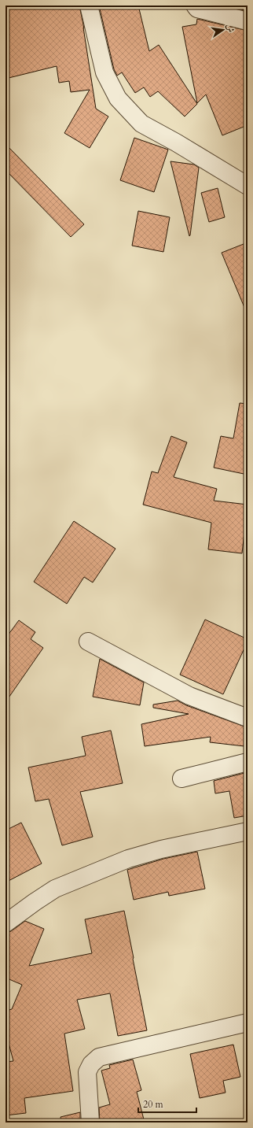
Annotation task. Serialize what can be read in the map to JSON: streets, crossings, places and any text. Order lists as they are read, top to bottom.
{
  "scale_bar": "20 m",
  "north": "right"
}
